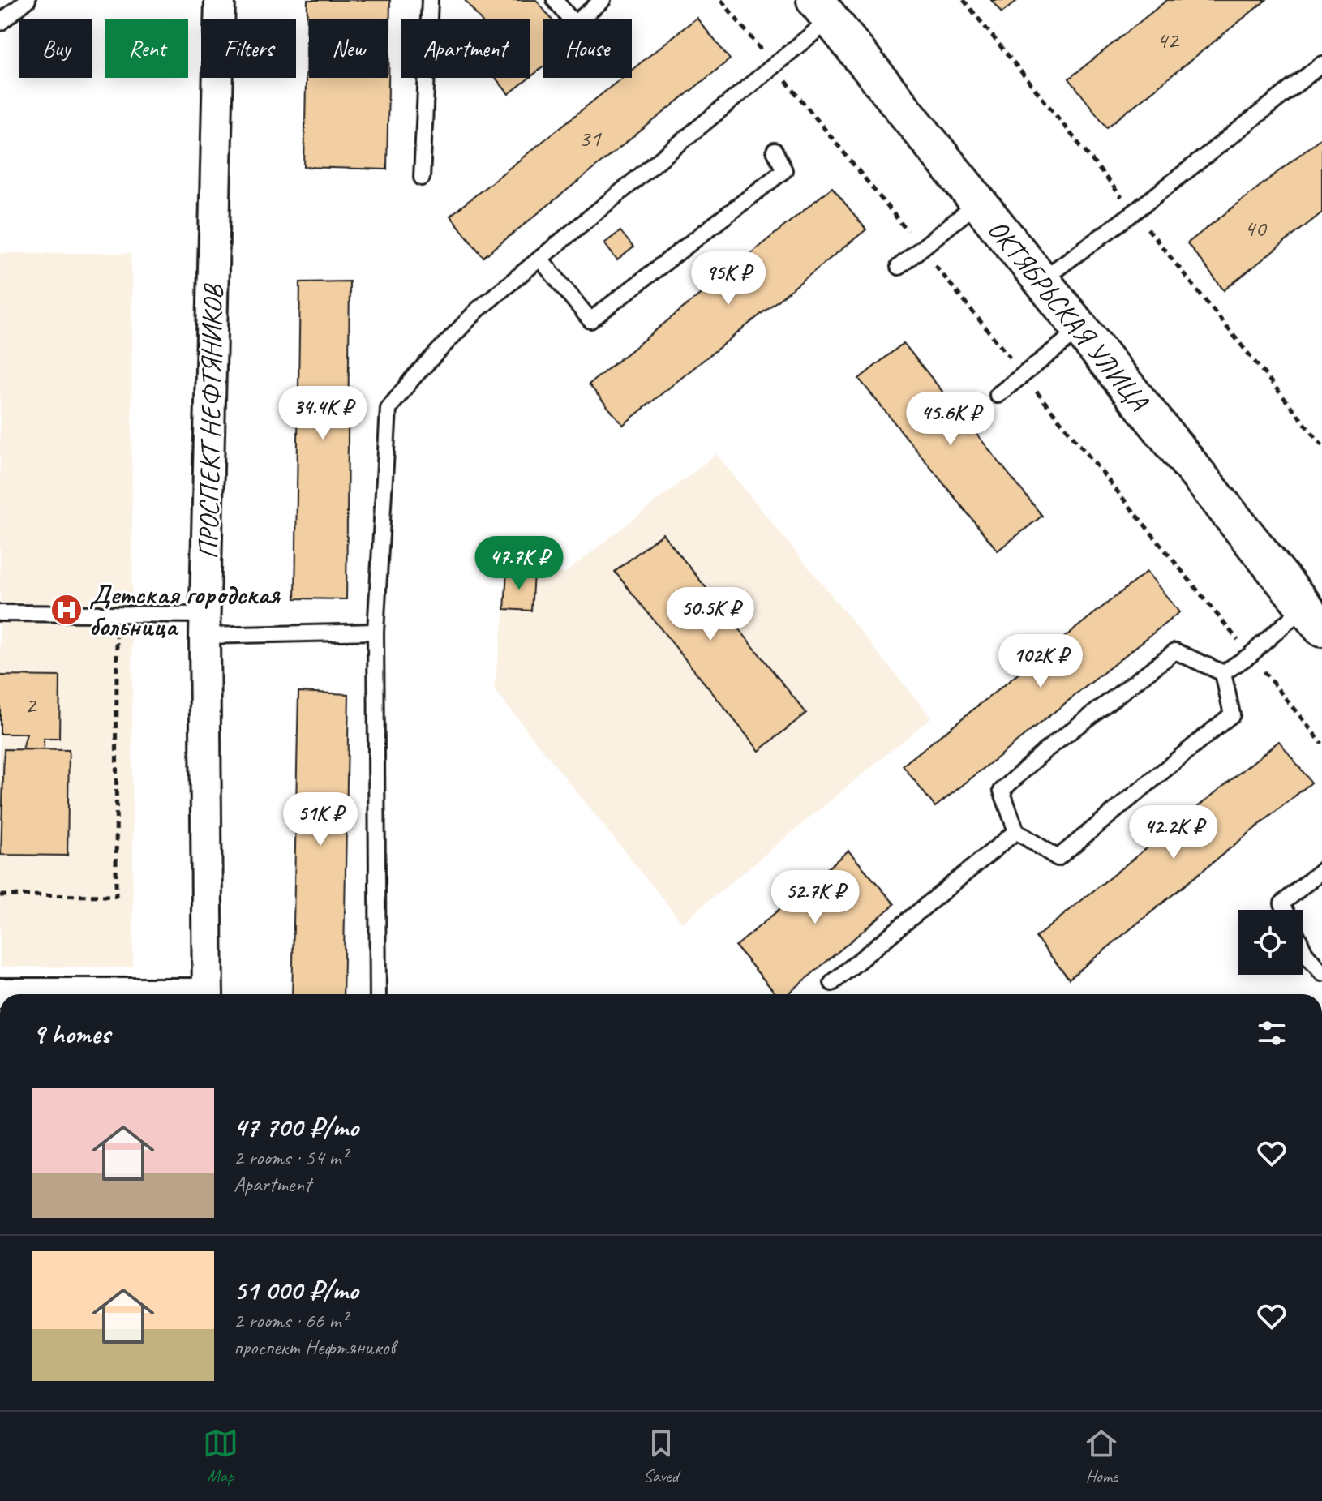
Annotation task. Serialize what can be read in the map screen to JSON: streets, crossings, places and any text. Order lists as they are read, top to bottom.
{
  "streets": {
    "street": ["ОКТЯБРЬСКАЯ УЛИЦА", "ПРОСПЕКТ НЕФТЯНИКОВ"]
  },
  "places": {
    "hospital": ["Детская городская больница"]
  },
  "house_numbers": [
    "42",
    "31",
    "40",
    "2"
  ],
  "page": {
    "chip": [
      "Buy",
      "Rent",
      "Filters",
      "New",
      "Apartment",
      "House"
    ],
    "price": [
      "95K ₽",
      "34.4K ₽",
      "45.6K ₽",
      "47.7K ₽",
      "50.5K ₽",
      "102K ₽",
      "51K ₽",
      "42.2K ₽",
      "52.7K ₽"
    ],
    "heading": "9 homes",
    "list": [
      {
        "name": "47 700 ₽/mo",
        "note": "2 rooms · 54 m² · Apartment"
      },
      {
        "name": "51 000 ₽/mo",
        "note": "2 rooms · 66 m² · проспект Нефтяников"
      }
    ],
    "tabs": ["Map", "Saved", "Home"]
  }
}
